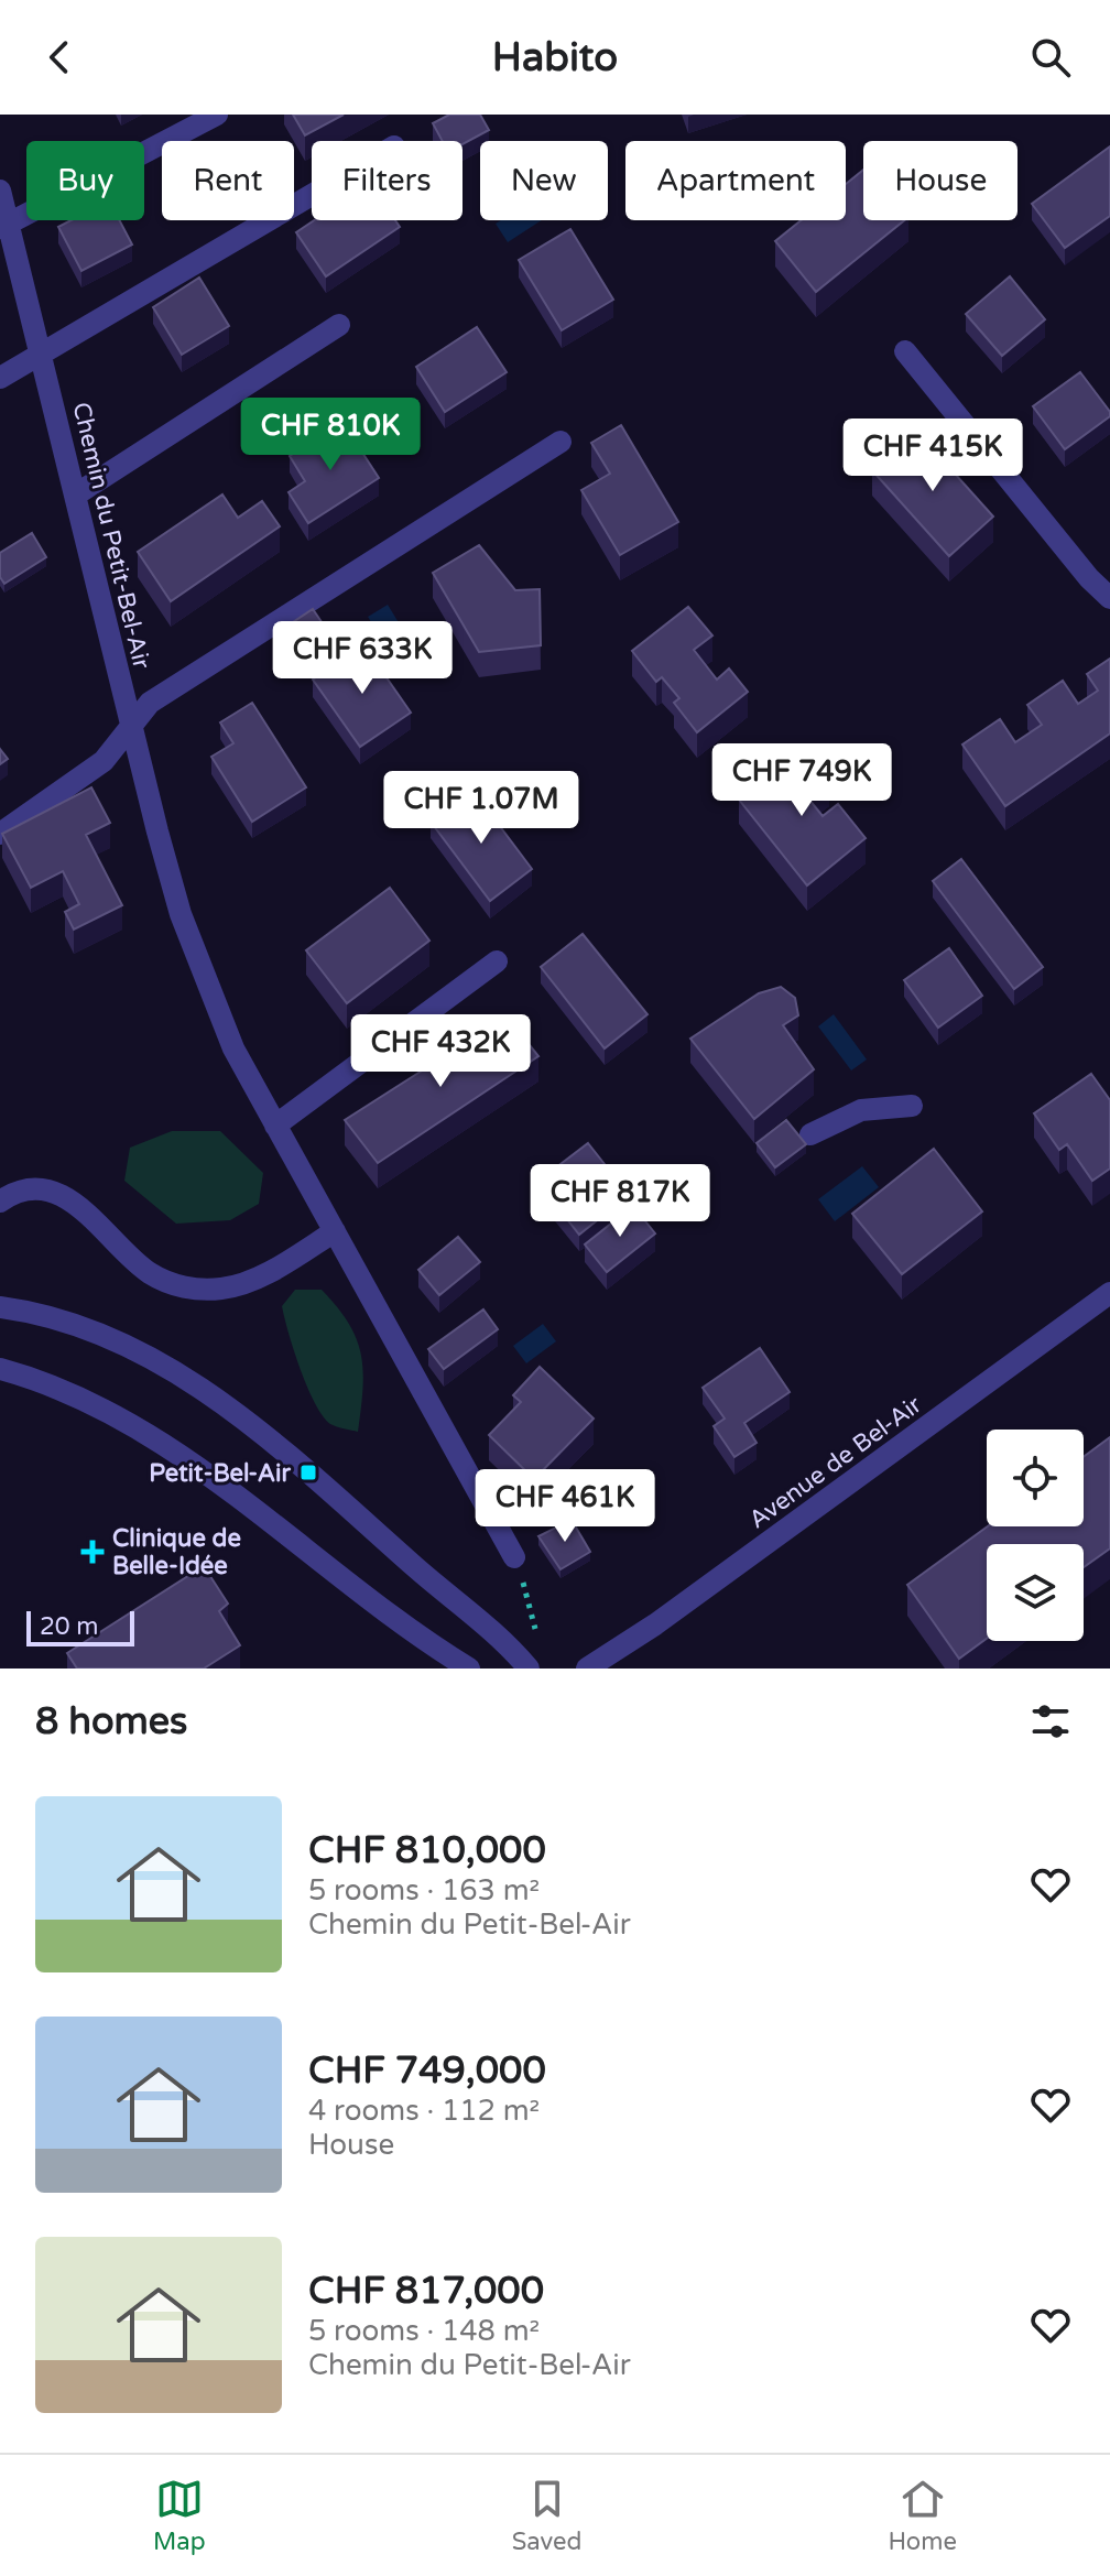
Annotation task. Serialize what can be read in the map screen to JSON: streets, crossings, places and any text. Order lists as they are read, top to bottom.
{
  "streets": {
    "street": ["Chemin du Petit-Bel-Air", "Avenue de Bel-Air"]
  },
  "places": {
    "transit": ["Petit-Bel-Air"],
    "health": ["Clinique de Belle-Idée"]
  },
  "scale_bar": "20 m",
  "page": {
    "header": "Habito",
    "chip": [
      "Buy",
      "Rent",
      "Filters",
      "New",
      "Apartment",
      "House"
    ],
    "price": [
      "CHF 810K",
      "CHF 415K",
      "CHF 633K",
      "CHF 749K",
      "CHF 1.07M",
      "CHF 432K",
      "CHF 817K",
      "CHF 461K"
    ],
    "scale": "20 m",
    "heading": "8 homes",
    "list": [
      {
        "name": "CHF 810,000",
        "note": "5 rooms · 163 m² · Chemin du Petit-Bel-Air"
      },
      {
        "name": "CHF 749,000",
        "note": "4 rooms · 112 m² · House"
      },
      {
        "name": "CHF 817,000",
        "note": "5 rooms · 148 m² · Chemin du Petit-Bel-Air"
      }
    ],
    "tabs": ["Map", "Saved", "Home"]
  }
}
